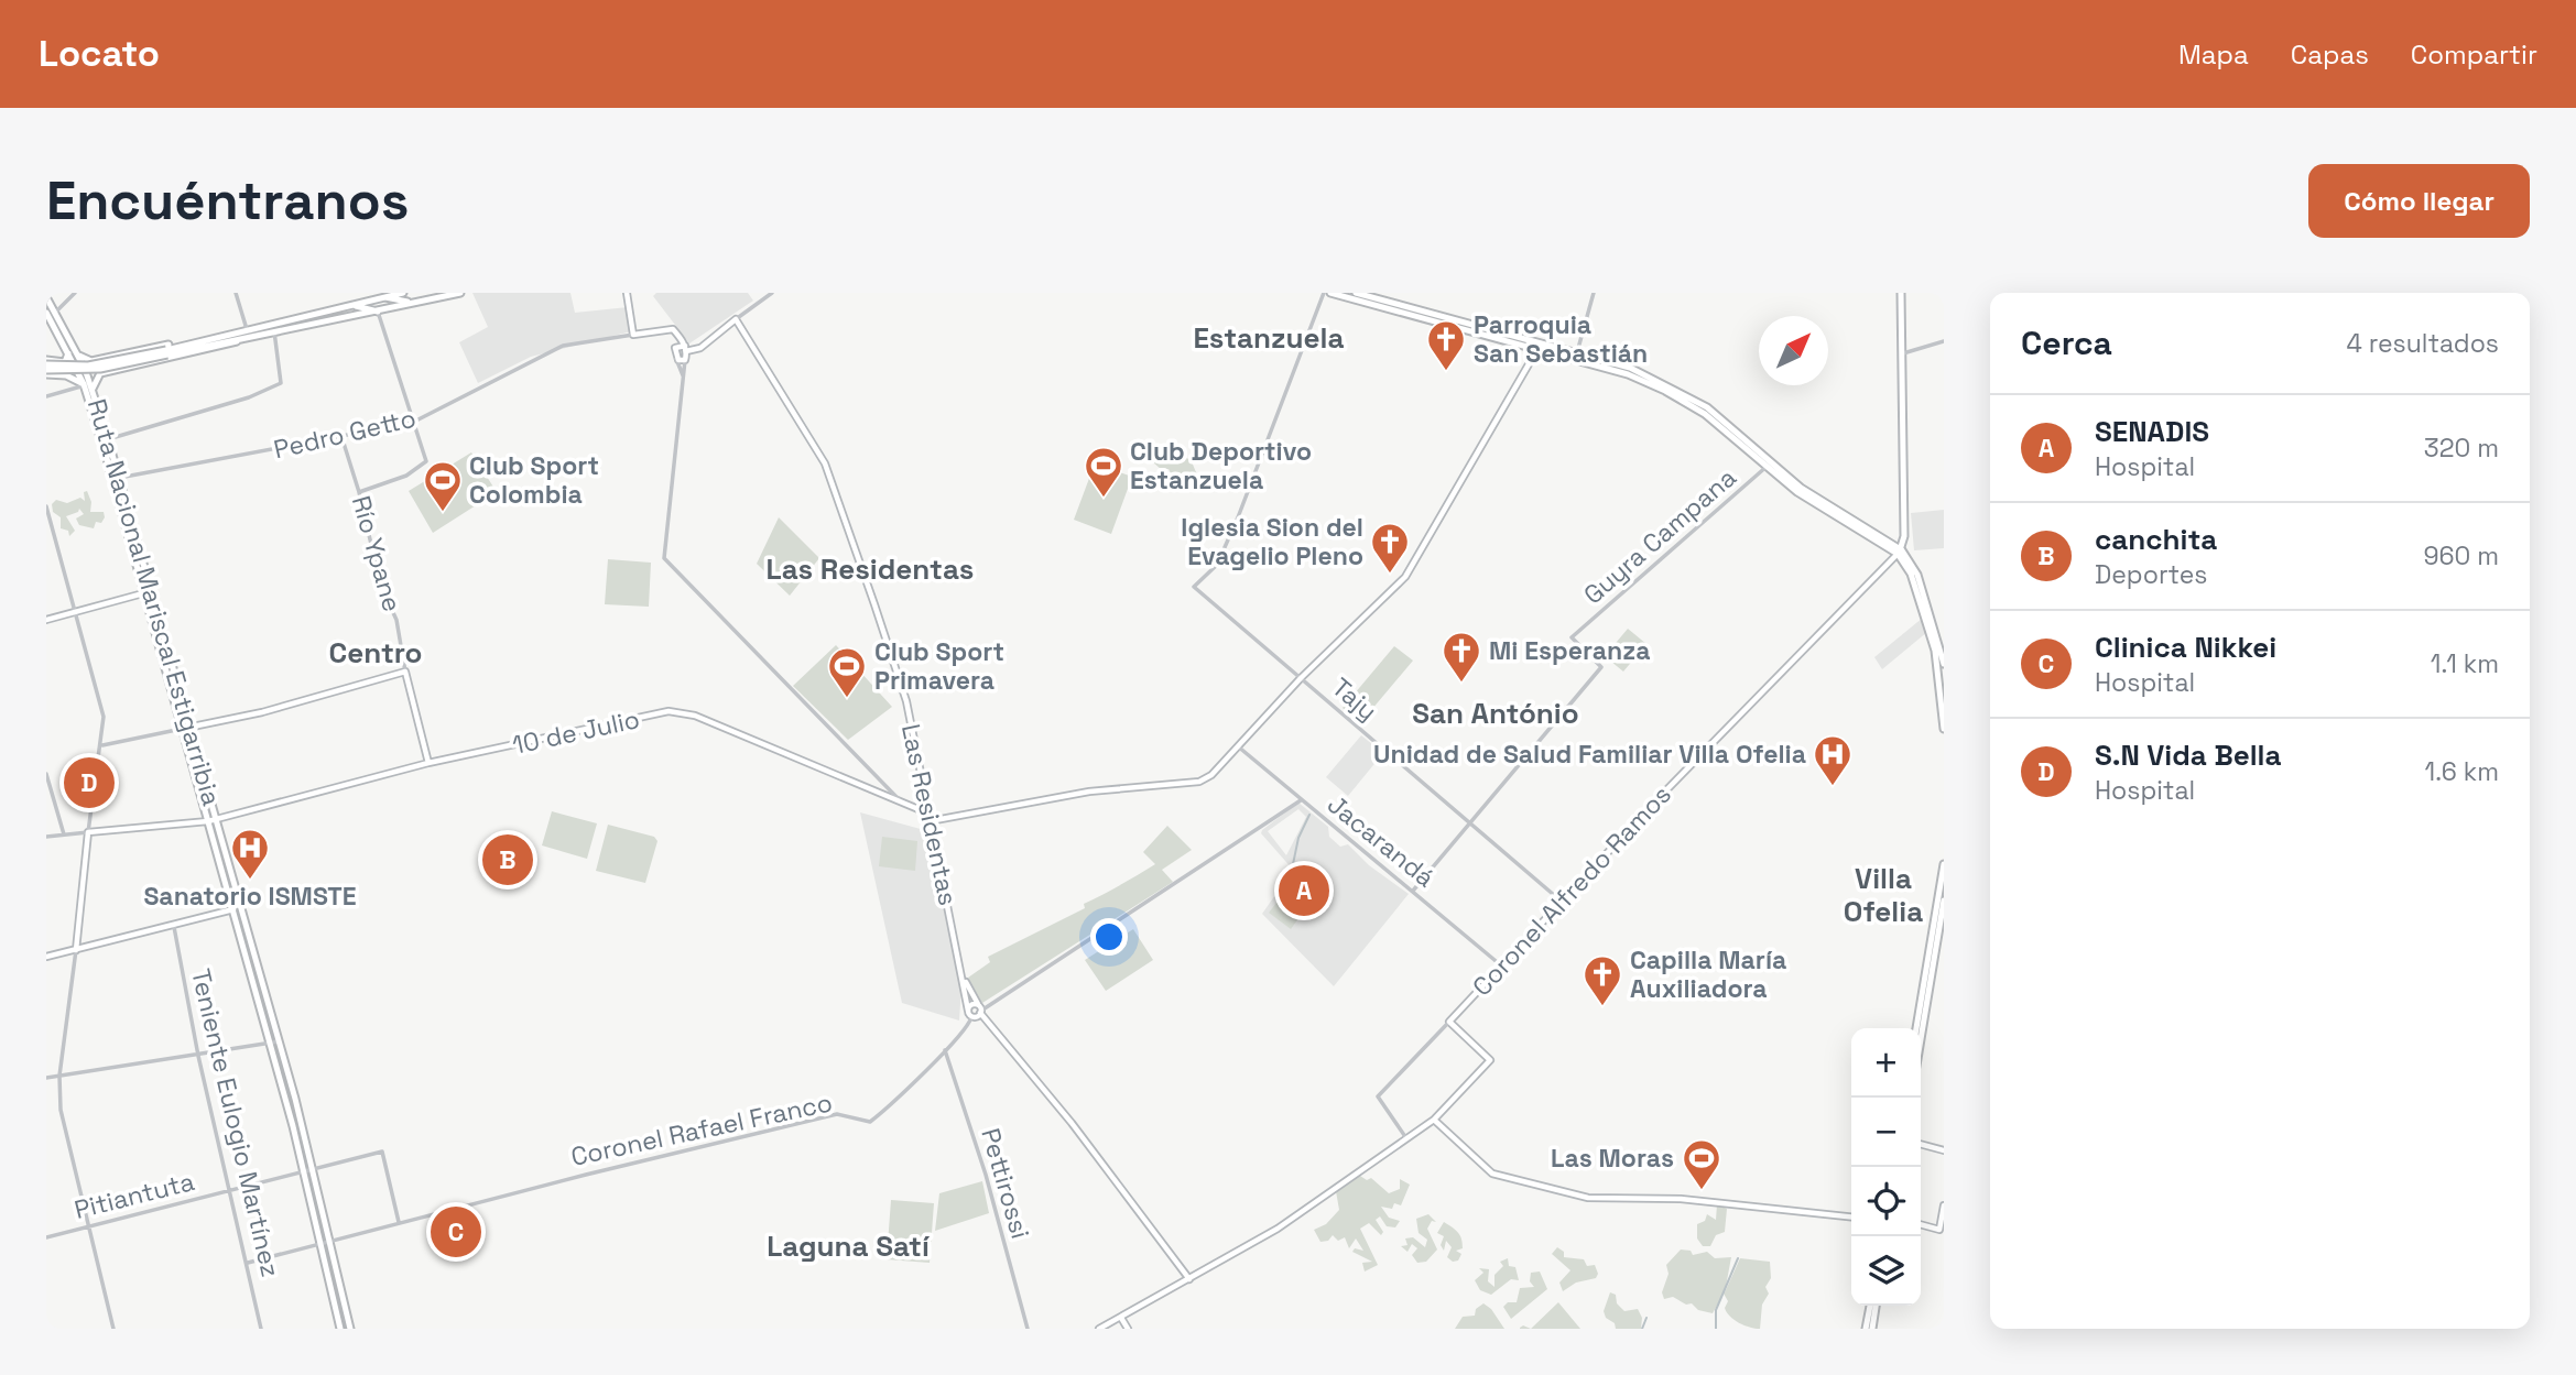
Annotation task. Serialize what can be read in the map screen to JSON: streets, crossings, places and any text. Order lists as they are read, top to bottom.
{
  "streets": {
    "main road": [
      "Pedro Getto",
      "Río Ypane",
      "Ruta Nacional Mariscal Estigarribia",
      "10 de Julio",
      "Las Residentas",
      "Coronel Alfredo Ramos"
    ],
    "street": [
      "Guyra Campana",
      "Tajy",
      "Jacarandá",
      "Teniente Eulogio Martínez",
      "Coronel Rafael Franco",
      "Pettirossi",
      "Pitiantuta"
    ]
  },
  "crossings": [
    ["Pedro Getto", "Río Ypane"],
    ["Pedro Getto", "Ruta Nacional Mariscal Estigarribia"],
    ["Guyra Campana", "Tajy"],
    ["Río Ypane", "10 de Julio"],
    ["Ruta Nacional Mariscal Estigarribia", "10 de Julio"],
    ["Ruta Nacional Mariscal Estigarribia", "Pitiantuta"],
    ["Tajy", "Coronel Alfredo Ramos"],
    ["10 de Julio", "Las Residentas"],
    ["Las Residentas", "Coronel Rafael Franco"],
    ["Jacarandá", "Coronel Alfredo Ramos"],
    ["Teniente Eulogio Martínez", "Pitiantuta"],
    ["Coronel Rafael Franco", "Pettirossi"],
    ["Coronel Rafael Franco", "Pitiantuta"]
  ],
  "districts": [
    "Estanzuela",
    "Las Residentas",
    "Centro",
    "San António",
    "Villa Ofelia",
    "Laguna Satí"
  ],
  "places": {
    "church": [
      "Parroquia San Sebastián",
      "Iglesia Sion del Evagelio Pleno",
      "Mi Esperanza",
      "Capilla María Auxiliadora"
    ],
    "sports": [
      "Club Deportivo Estanzuela",
      "Club Sport Colombia",
      "Club Sport Primavera",
      "Las Moras"
    ],
    "hospital": ["Unidad de Salud Familiar Villa Ofelia", "Sanatorio ISMSTE"]
  },
  "north": "top right",
  "page": {
    "header": "Locato",
    "nav": ["Mapa", "Capas", "Compartir"],
    "buttons": "Cómo llegar",
    "title": "Encuéntranos",
    "heading": ["Cerca", "4 resultados"],
    "list": [
      {
        "mark": "A",
        "name": "SENADIS",
        "note": "Hospital",
        "value": "320 m"
      },
      {
        "mark": "B",
        "name": "canchita",
        "note": "Deportes",
        "value": "960 m"
      },
      {
        "mark": "C",
        "name": "Clinica Nikkei",
        "note": "Hospital",
        "value": "1.1 km"
      },
      {
        "mark": "D",
        "name": "S.N Vida Bella",
        "note": "Hospital",
        "value": "1.6 km"
      }
    ],
    "pins": [
      "D",
      "B",
      "A",
      "C"
    ],
    "map_buttons": ["+", "−"]
  }
}
